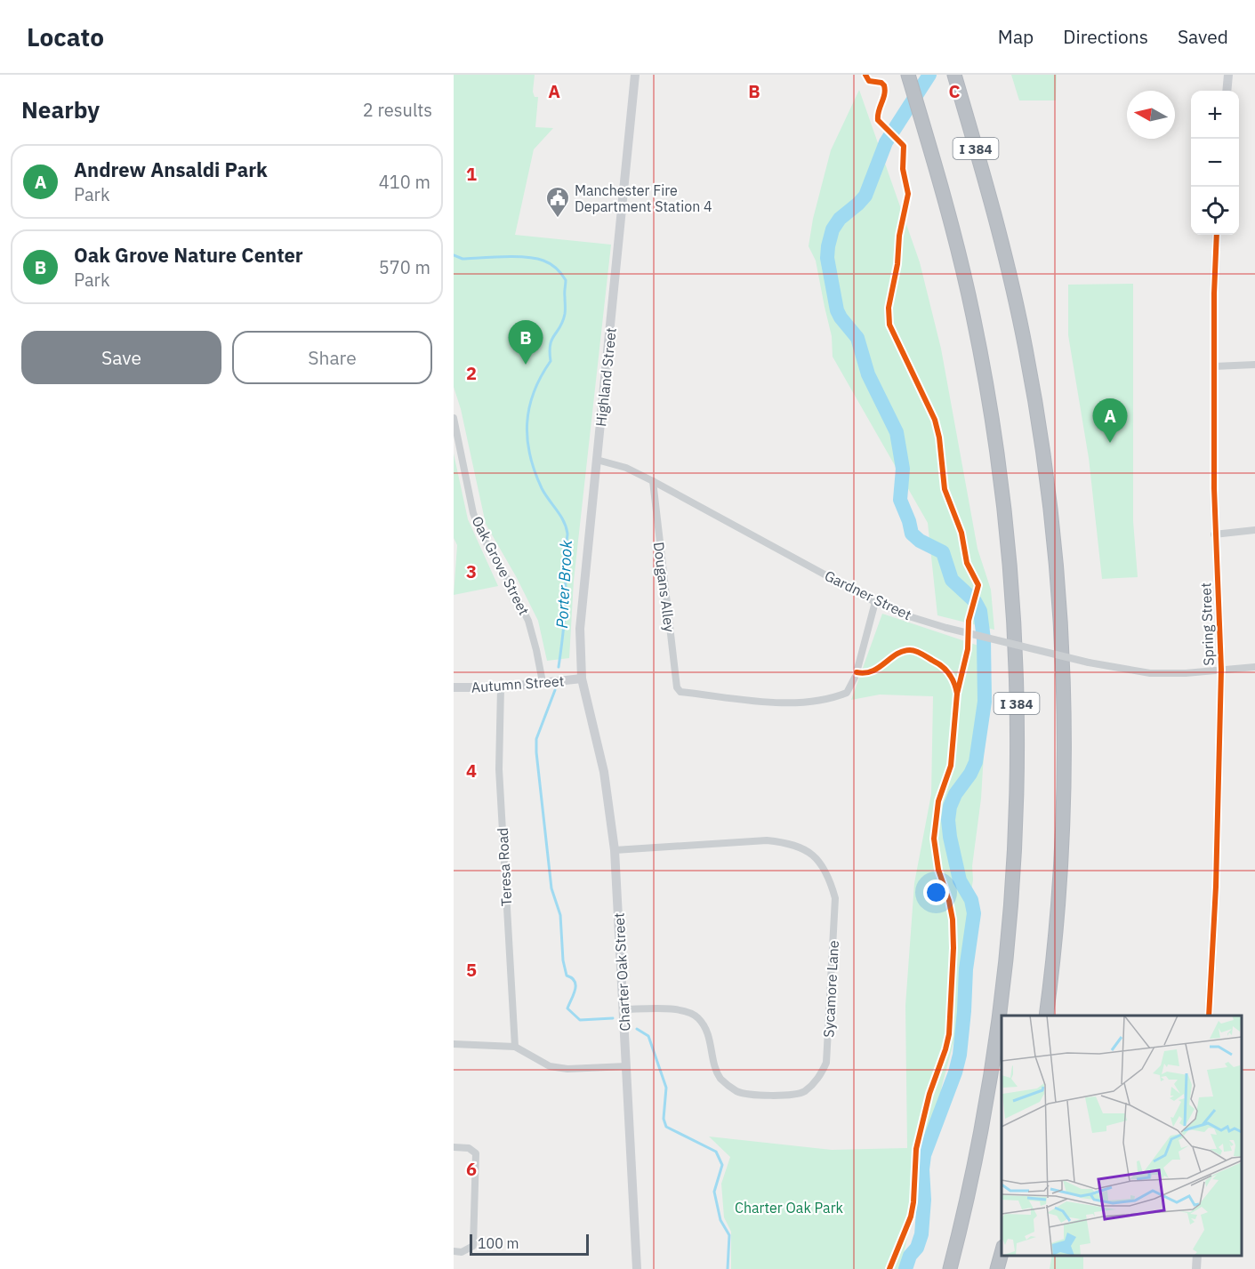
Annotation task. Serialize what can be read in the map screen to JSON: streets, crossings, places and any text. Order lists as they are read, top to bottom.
{
  "streets": {
    "highway": ["I 384"],
    "main road": [
      "Highland Street",
      "Spring Street",
      "Autumn Street",
      "Charter Oak Street"
    ],
    "street": [
      "Oak Grove Street",
      "Dougans Alley",
      "Gardner Street",
      "Teresa Road",
      "Sycamore Lane"
    ]
  },
  "crossings": [
    ["Highland Street", "Gardner Street"],
    ["Highland Street", "Autumn Street"],
    ["Highland Street", "Charter Oak Street"],
    ["Oak Grove Street", "Autumn Street"],
    ["Dougans Alley", "Gardner Street"],
    ["Gardner Street", "Spring Street"],
    ["Autumn Street", "Teresa Road"],
    ["Autumn Street", "Charter Oak Street"],
    ["Charter Oak Street", "Sycamore Lane"]
  ],
  "water": ["Porter Brook"],
  "parks": ["Charter Oak Park"],
  "places": {
    "public building": ["Manchester Fire Department Station 4"]
  },
  "scale_bar": "100 m",
  "north": "left",
  "page": {
    "header": "Locato",
    "nav": ["Map", "Directions", "Saved"],
    "heading": ["Nearby", "2 results"],
    "map_buttons": ["+", "−"],
    "list": [
      {
        "mark": "A",
        "name": "Andrew Ansaldi Park",
        "note": "Park",
        "value": "410 m"
      },
      {
        "mark": "B",
        "name": "Oak Grove Nature Center",
        "note": "Park",
        "value": "570 m"
      }
    ],
    "buttons": ["Save", "Share"],
    "pins": ["B", "A"],
    "scale": "100 m"
  },
  "grid": {
    "columns": ["A", "B", "C"],
    "rows": [
      "1",
      "2",
      "3",
      "4",
      "5",
      "6"
    ]
  }
}
